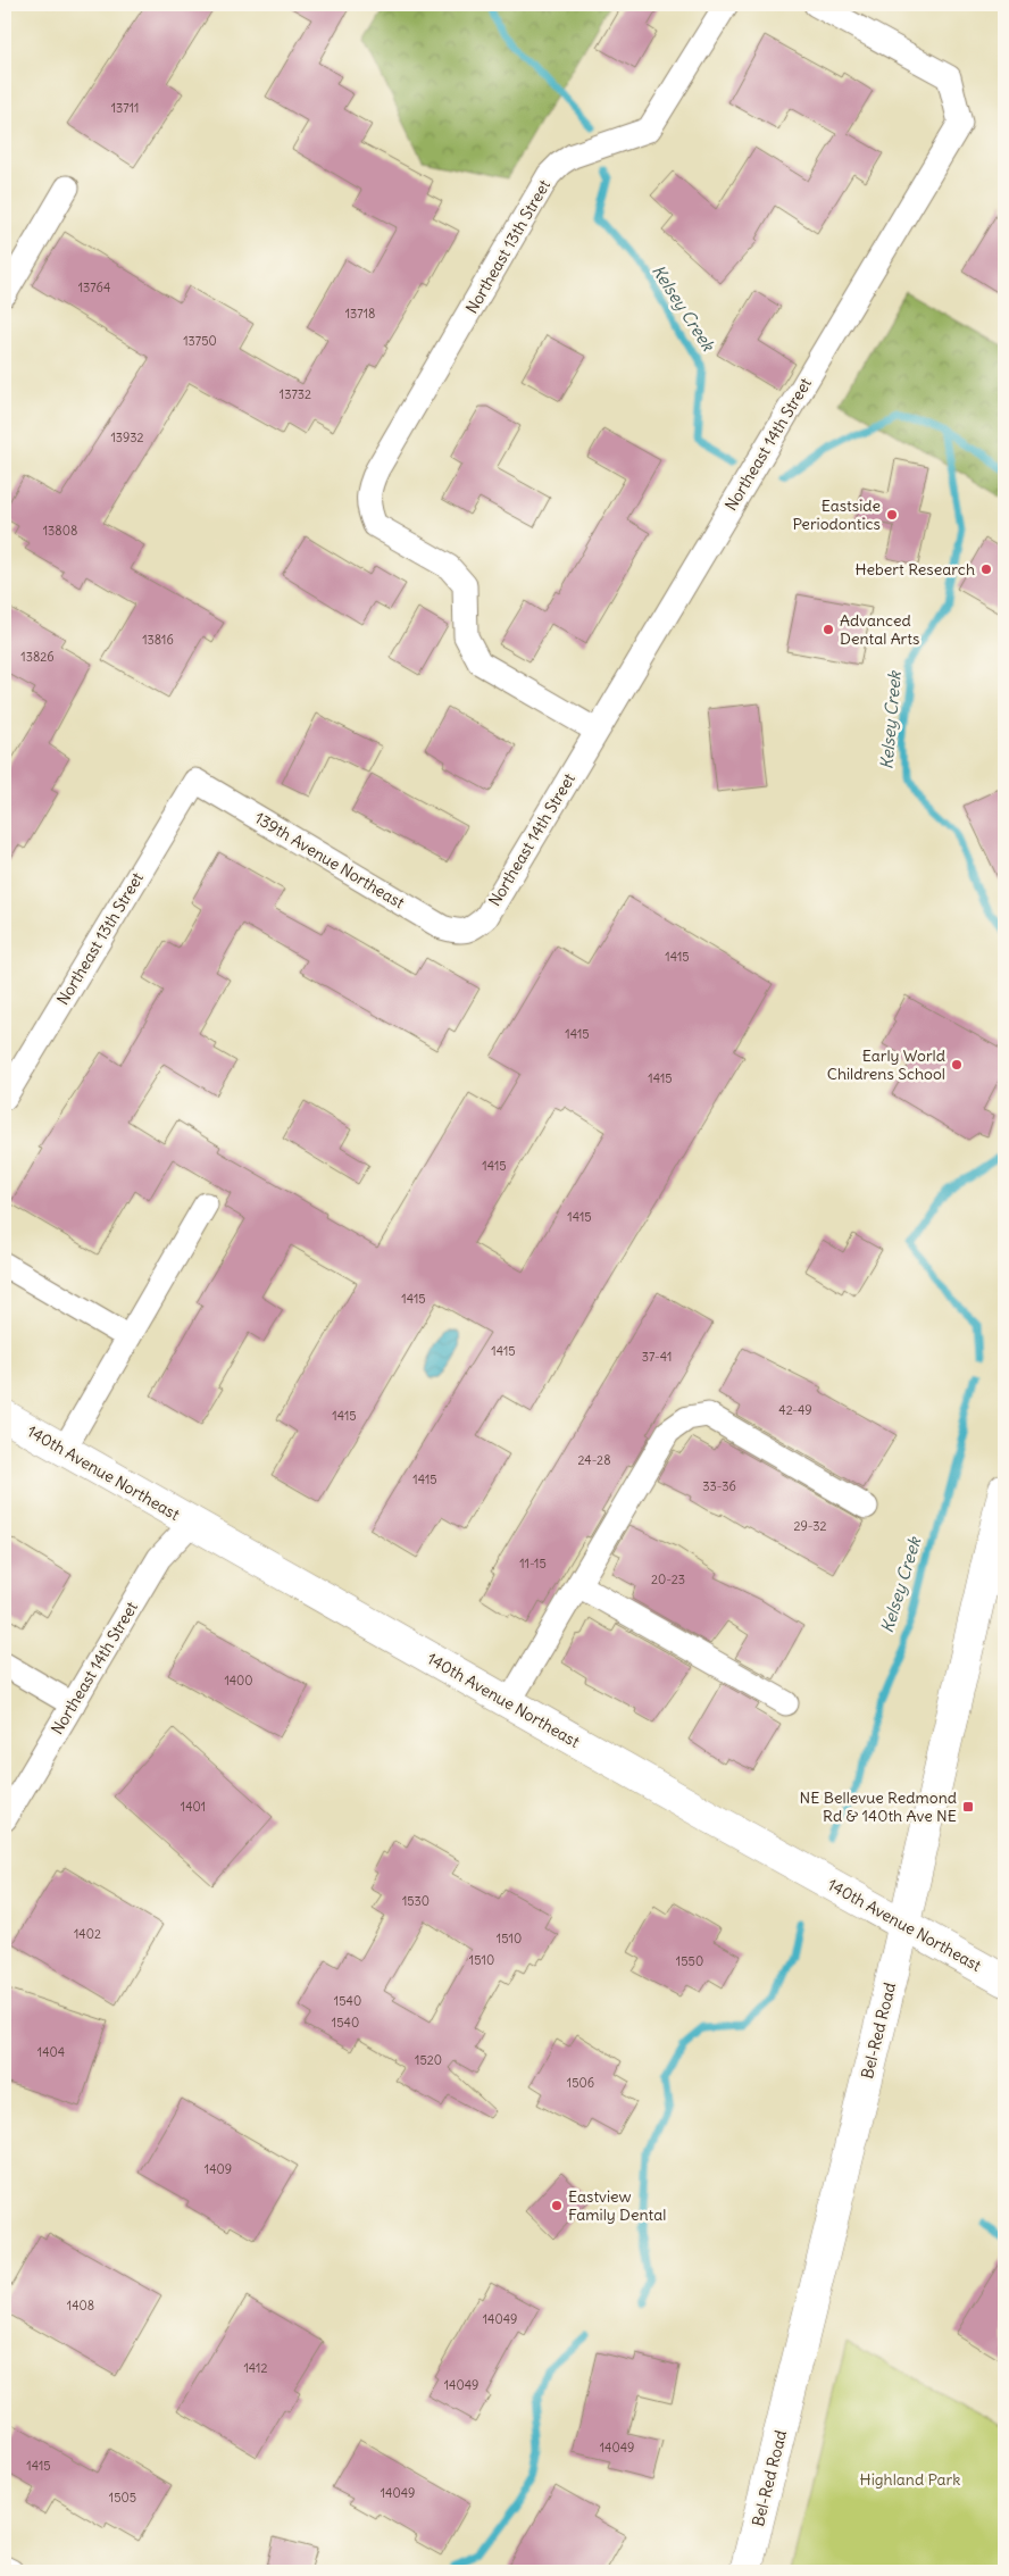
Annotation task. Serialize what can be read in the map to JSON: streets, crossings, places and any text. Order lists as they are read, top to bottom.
{
  "streets": {
    "main road": ["140th Avenue Northeast", "Bel-Red Road"],
    "street": ["Northeast 13th Street", "Northeast 14th Street", "139th Avenue Northeast"]
  },
  "crossings": [
    ["Northeast 13th Street", "Northeast 14th Street"],
    ["Northeast 13th Street", "139th Avenue Northeast"],
    ["Northeast 14th Street", "139th Avenue Northeast"],
    ["Northeast 14th Street", "140th Avenue Northeast"],
    ["140th Avenue Northeast", "Bel-Red Road"]
  ],
  "water": ["Kelsey Creek"],
  "parks": ["Highland Park"],
  "places": {
    "other": [
      "Eastside Periodontics",
      "Hebert Research",
      "Advanced Dental Arts",
      "Early World Childrens School",
      "Eastview Family Dental"
    ],
    "transit": ["NE Bellevue Redmond Rd & 140th Ave NE"]
  },
  "house_numbers": [
    "13711",
    "13764",
    "13718",
    "13750",
    "13732",
    "13932",
    "13808",
    "13816",
    "13826",
    "1415",
    "1415",
    "1415",
    "1415",
    "1415",
    "1415",
    "1415",
    "37-41",
    "42-49",
    "1415",
    "24-28",
    "1415",
    "33-36",
    "29-32",
    "11-15",
    "20-23",
    "1400",
    "1401",
    "1530",
    "1402",
    "1510",
    "1510",
    "1550",
    "1540",
    "1540",
    "1404",
    "1520",
    "1506",
    "1409",
    "1408",
    "14049",
    "1412",
    "14049",
    "14049",
    "1415",
    "14049",
    "1505"
  ]
}
